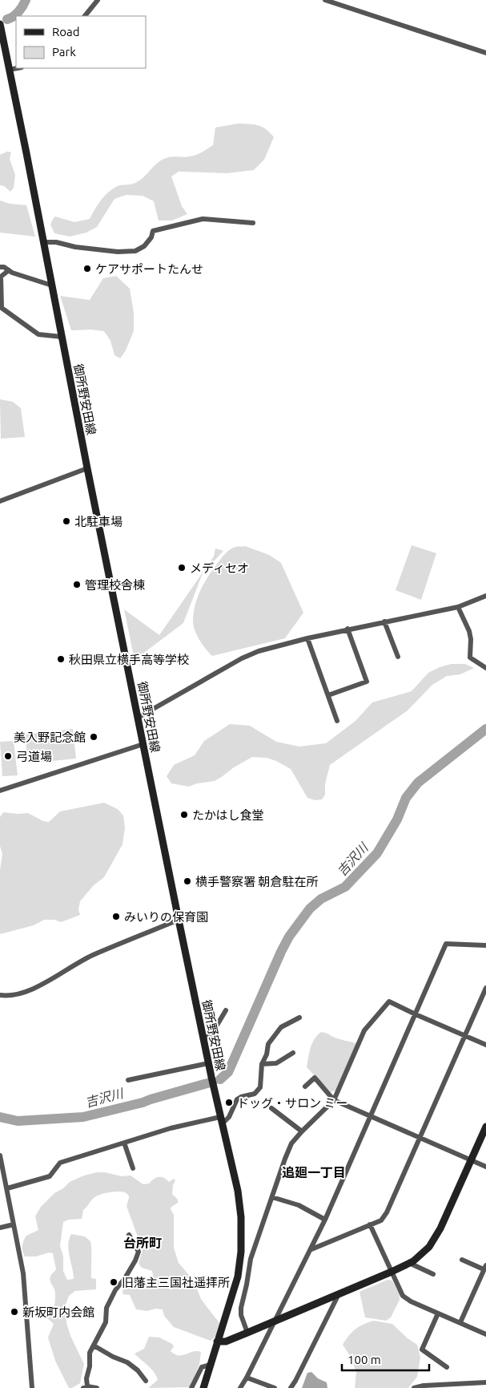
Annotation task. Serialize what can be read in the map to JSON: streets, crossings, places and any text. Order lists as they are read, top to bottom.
{
  "streets": {
    "main road": ["御所野安田線"]
  },
  "districts": ["追廻一丁目", "台所町"],
  "water": ["吉沢川"],
  "places": [
    "ケアサポートたんせ",
    "北駐車場",
    "メディセオ",
    "管理校舎棟",
    "秋田県立横手高等学校",
    "美入野記念館",
    "弓道場",
    "たかはし食堂",
    "横手警察署 朝倉駐在所",
    "みいりの保育園",
    "ドッグ・サロン ミー",
    "旧藩主三国社遥拝所",
    "新坂町内会館"
  ],
  "legend": ["Road", "Park"],
  "scale_bar": "100 m"
}
